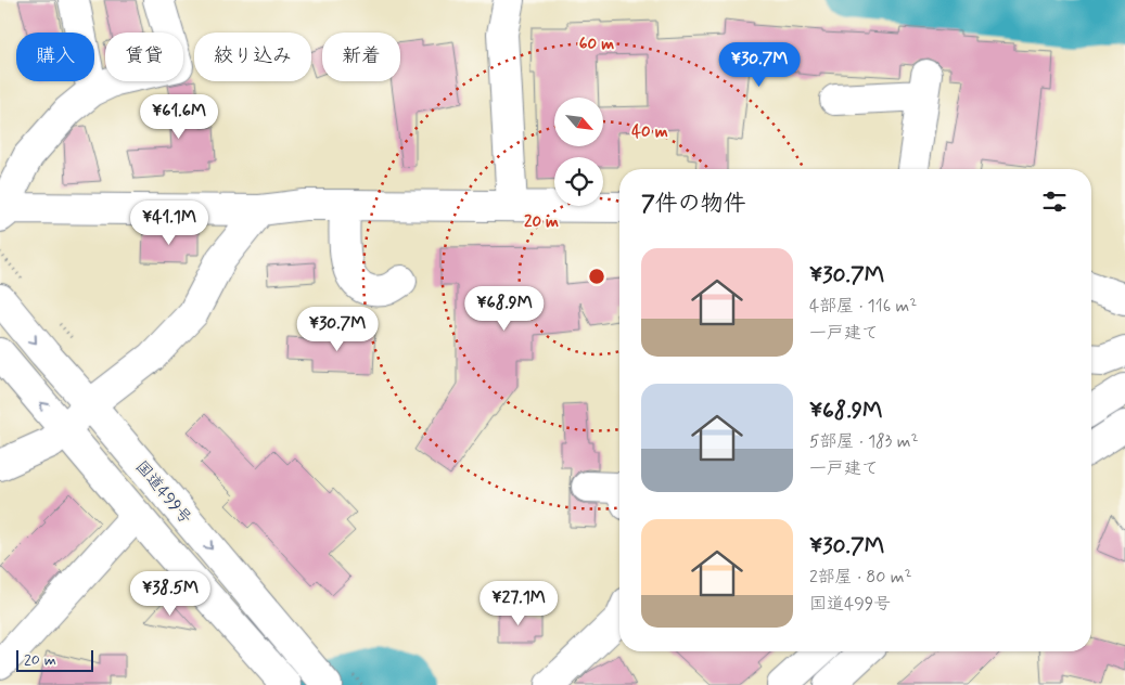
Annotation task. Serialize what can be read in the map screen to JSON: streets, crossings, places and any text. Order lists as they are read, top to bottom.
{
  "streets": {
    "main road": ["国道499号"]
  },
  "scale_bar": "20 m",
  "north": "bottom right",
  "page": {
    "chip": [
      "購入",
      "賃貸",
      "絞り込み",
      "新着"
    ],
    "price": [
      "¥30.7M",
      "¥61.6M",
      "¥41.1M",
      "¥68.9M",
      "¥30.7M",
      "¥38.5M",
      "¥27.1M"
    ],
    "heading": "7件の物件",
    "list": [
      {
        "name": "¥30.7M",
        "note": "4部屋 · 116 m² · 一戸建て"
      },
      {
        "name": "¥68.9M",
        "note": "5部屋 · 183 m² · 一戸建て"
      },
      {
        "name": "¥30.7M",
        "note": "2部屋 · 80 m² · 国道499号"
      }
    ],
    "scale": "20 m"
  },
  "rings": ["60 m", "40 m", "20 m"]
}
